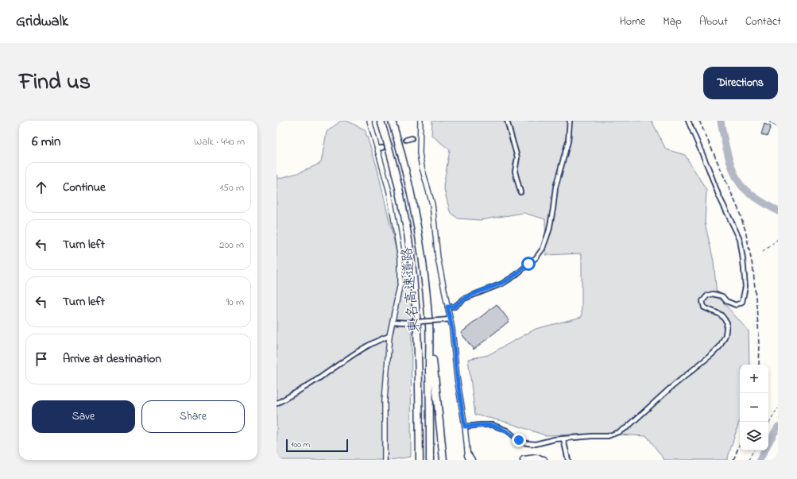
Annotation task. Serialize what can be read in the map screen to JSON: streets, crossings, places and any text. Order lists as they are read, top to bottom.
{
  "streets": {
    "highway": ["東名高速道路"]
  },
  "scale_bar": "100 m",
  "page": {
    "header": "Gridwalk",
    "nav": [
      "Home",
      "Map",
      "About",
      "Contact"
    ],
    "title": "Find us",
    "buttons": [
      "Directions",
      ["Save", "Share"]
    ],
    "heading": ["6 min", "Walk · 440 m"],
    "list": [
      ["Continue", "150 m"],
      ["Turn left", "200 m"],
      ["Turn left", "90 m"],
      "Arrive at destination"
    ],
    "map_buttons": ["+", "−"],
    "scale": "100 m"
  }
}
